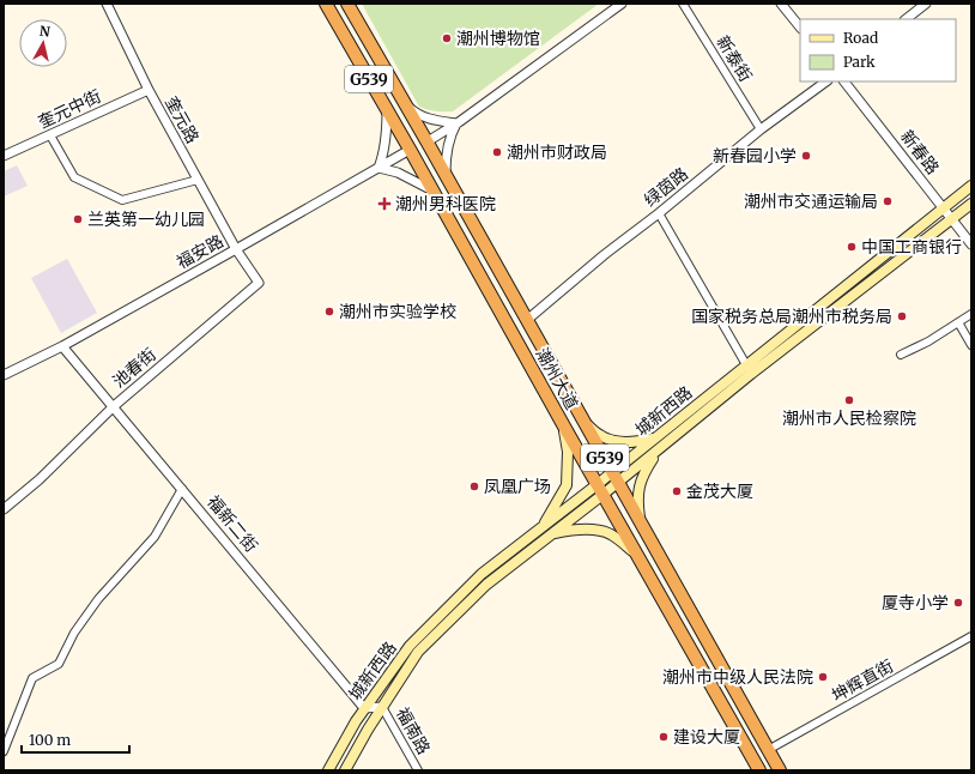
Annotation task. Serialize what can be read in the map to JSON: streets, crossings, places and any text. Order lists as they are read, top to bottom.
{
  "streets": {
    "highway": ["G539", "潮州大道"],
    "main road": ["城新西路"],
    "street": [
      "新泰街",
      "奎元中街",
      "奎元路",
      "新春路",
      "绿茵路",
      "福安路",
      "池春街",
      "福新二街",
      "坤辉直街",
      "福南路"
    ]
  },
  "crossings": [
    ["新泰街", "绿茵路"],
    ["奎元中街", "奎元路"],
    ["奎元路", "福安路"],
    ["奎元路", "池春街"],
    ["新春路", "城新西路"],
    ["绿茵路", "潮州大道"],
    ["福安路", "池春街"],
    ["福安路", "潮州大道"],
    ["福安路", "福新二街"],
    ["池春街", "福新二街"],
    ["潮州大道", "城新西路"],
    ["潮州大道", "坤辉直街"],
    ["城新西路", "福新二街"],
    ["城新西路", "福南路"]
  ],
  "places": {
    "other": [
      "潮州博物馆",
      "潮州市财政局",
      "新春园小学",
      "潮州市交通运输局",
      "兰英第一幼儿园",
      "中国工商银行",
      "潮州市实验学校",
      "国家税务总局潮州市税务局",
      "潮州市人民检察院",
      "凤凰广场",
      "金茂大厦",
      "厦寺小学",
      "潮州市中级人民法院",
      "建设大厦"
    ],
    "health": ["潮州男科医院"]
  },
  "legend": ["Road", "Park"],
  "scale_bar": "100 m",
  "north": "top"
}
